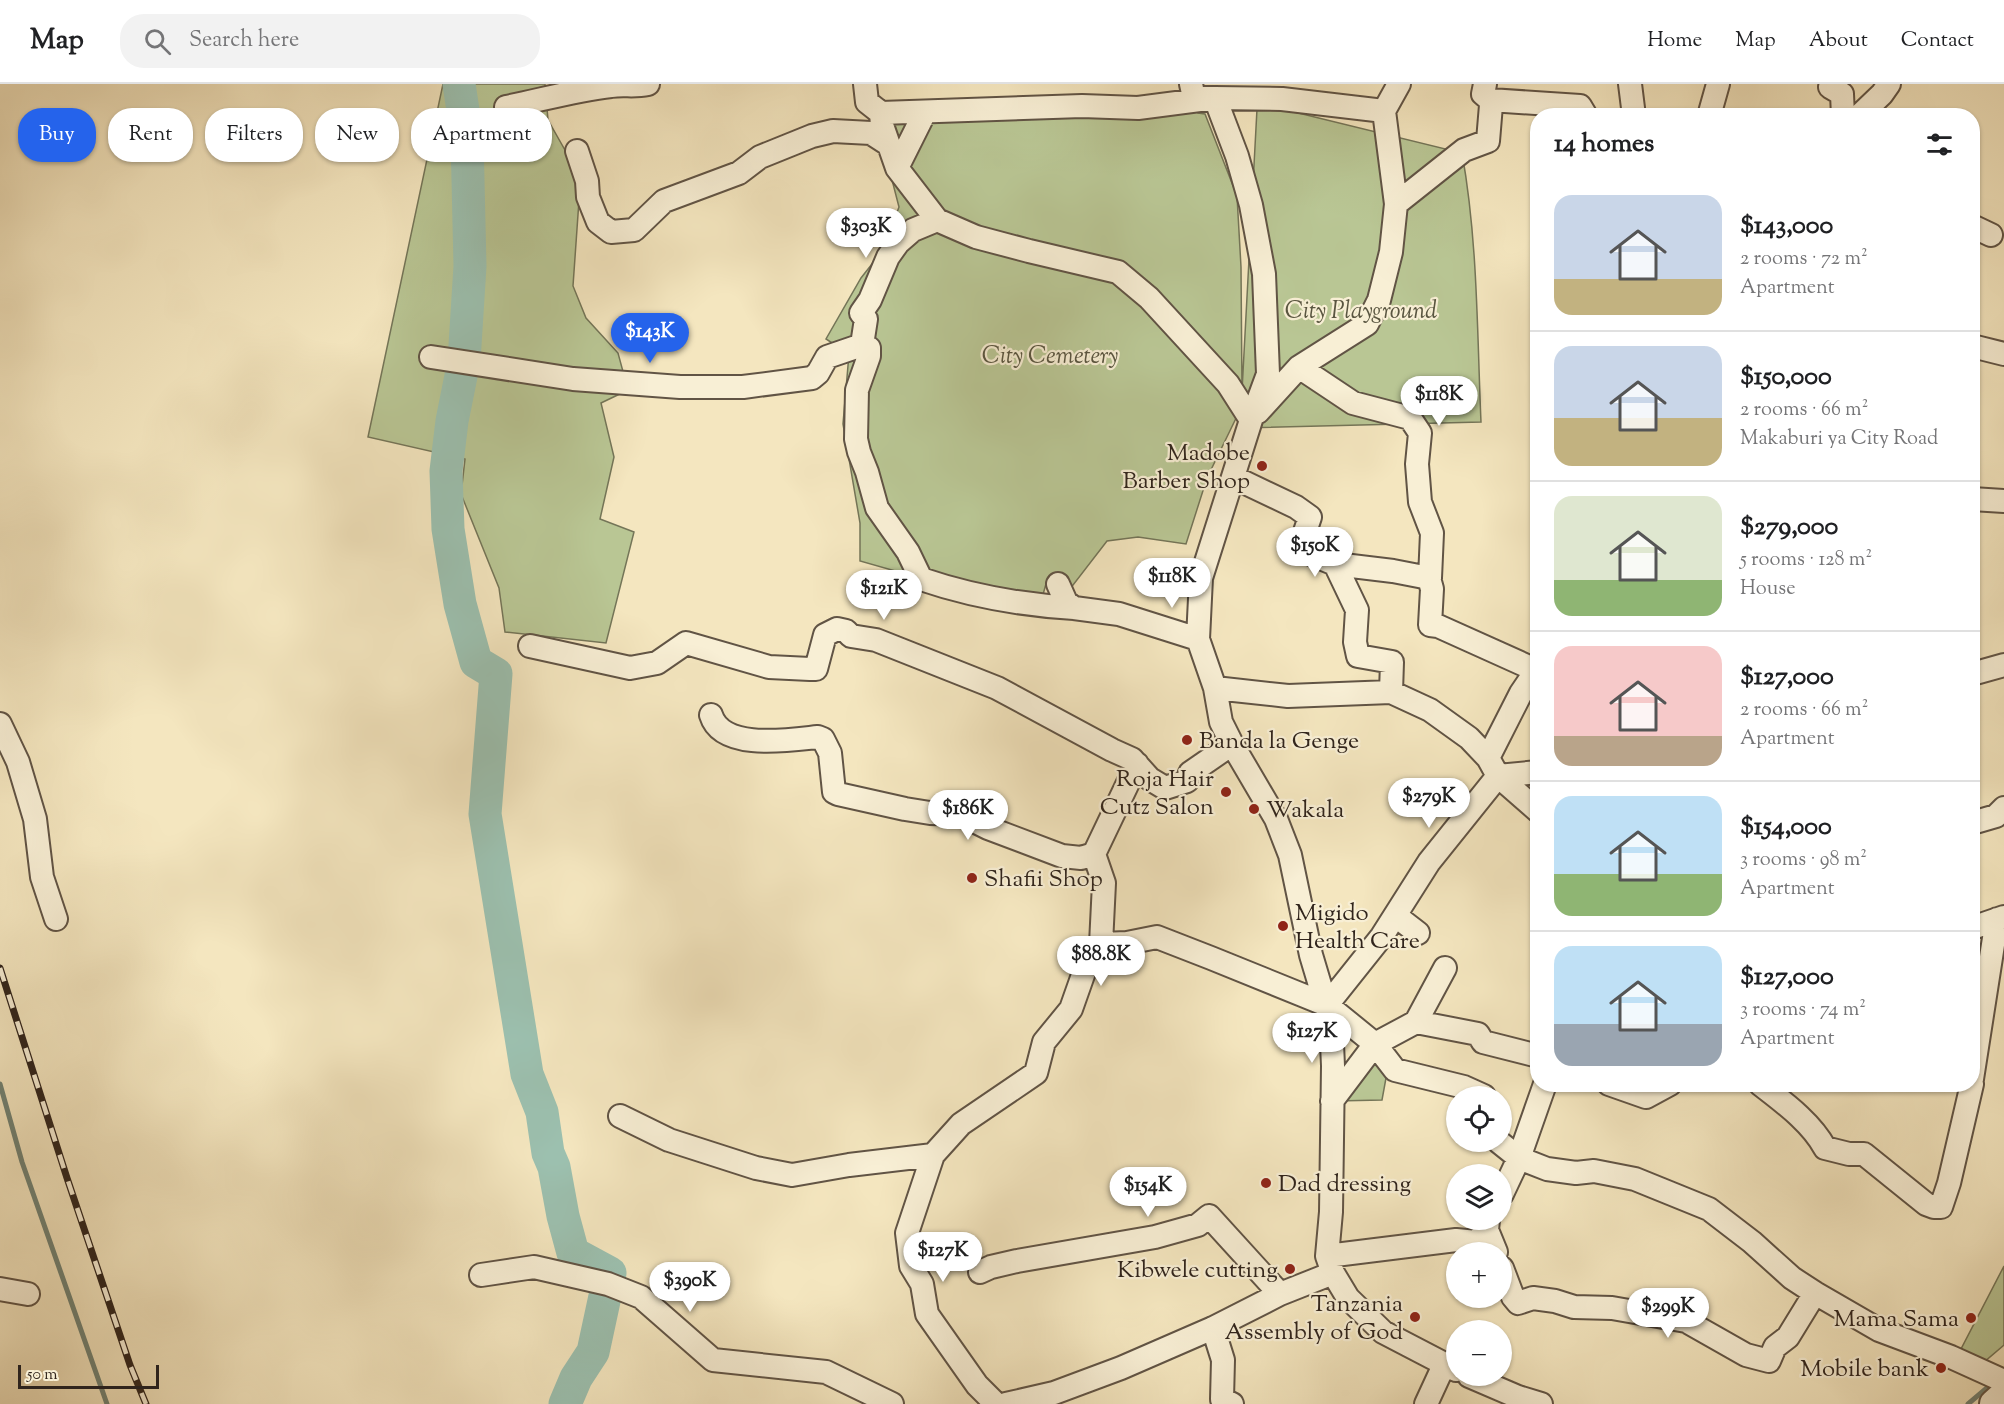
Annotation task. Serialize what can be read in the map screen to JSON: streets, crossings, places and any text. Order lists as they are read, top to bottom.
{
  "parks": ["City Playground", "City Cemetery"],
  "places": [
    "Madobe Barber Shop",
    "Banda la Genge",
    "Roja Hair Cutz Salon",
    "Wakala",
    "Shafii Shop",
    "Migido Health Care",
    "Dad dressing",
    "Kibwele cutting",
    "Tanzania Assembly of God",
    "Mama Sama",
    "Mobile bank"
  ],
  "scale_bar": "50 m",
  "page": {
    "header": "Map",
    "search": "Search here",
    "nav": [
      "Home",
      "Map",
      "About",
      "Contact"
    ],
    "chip": [
      "Buy",
      "Rent",
      "Filters",
      "New",
      "Apartment"
    ],
    "heading": "14 homes",
    "list": [
      {
        "name": "$143,000",
        "note": "2 rooms · 72 m² · Apartment"
      },
      {
        "name": "$150,000",
        "note": "2 rooms · 66 m² · Makaburi ya City Road"
      },
      {
        "name": "$279,000",
        "note": "5 rooms · 128 m² · House"
      },
      {
        "name": "$127,000",
        "note": "2 rooms · 66 m² · Apartment"
      },
      {
        "name": "$154,000",
        "note": "3 rooms · 98 m² · Apartment"
      },
      {
        "name": "$127,000",
        "note": "3 rooms · 74 m² · Apartment"
      }
    ],
    "price": [
      "$303K",
      "$143K",
      "$118K",
      "$150K",
      "$118K",
      "$121K",
      "$279K",
      "$186K",
      "$88.8K",
      "$127K",
      "$154K",
      "$127K",
      "$390K",
      "$299K"
    ],
    "map_buttons": ["+", "−"],
    "scale": "50 m"
  }
}
